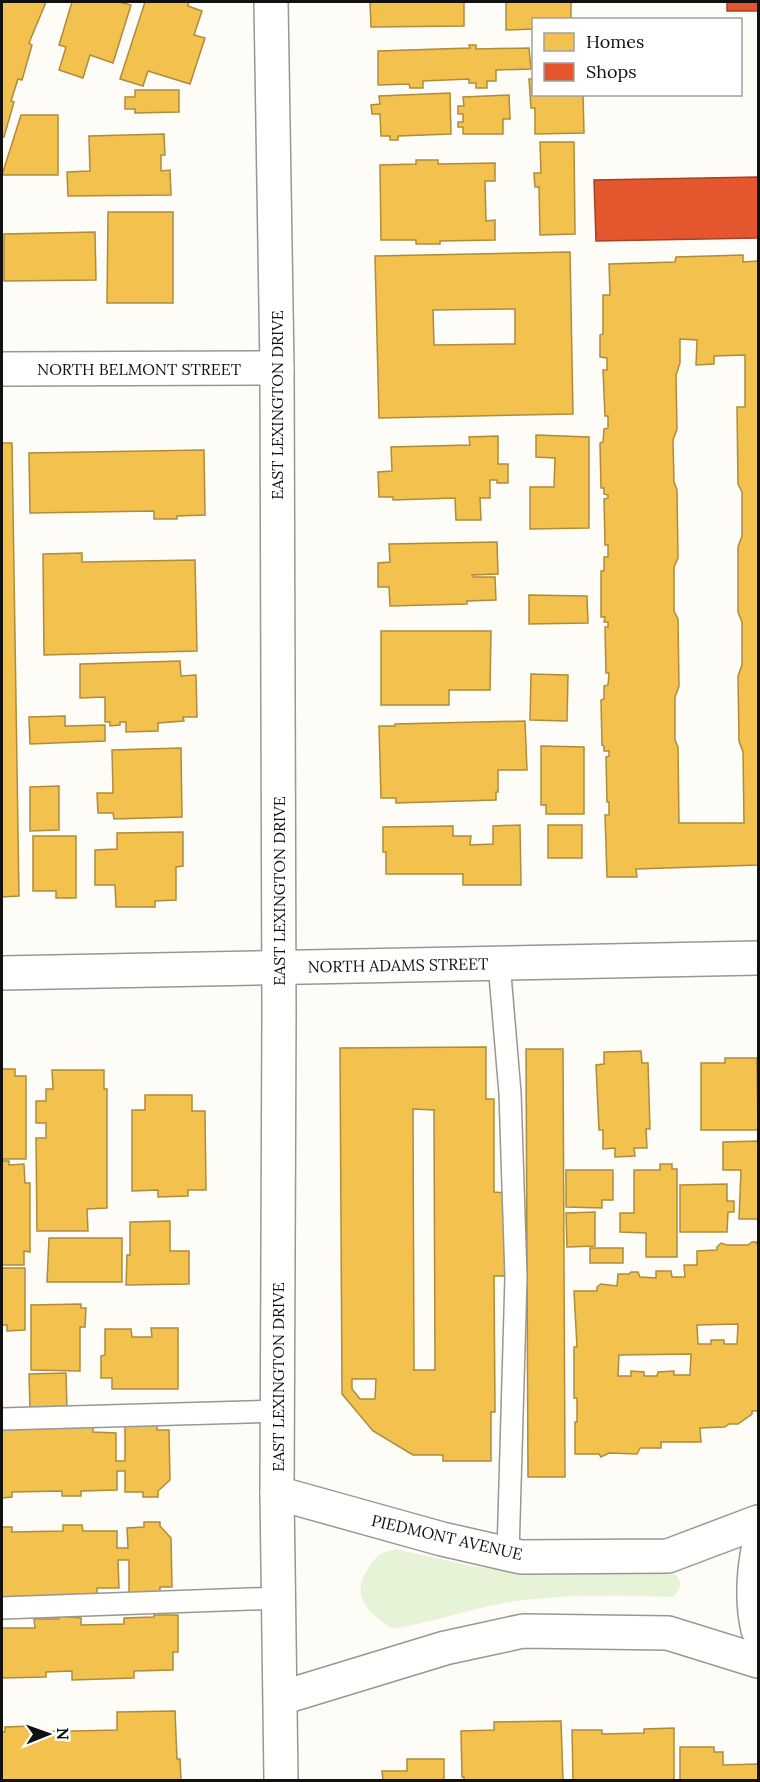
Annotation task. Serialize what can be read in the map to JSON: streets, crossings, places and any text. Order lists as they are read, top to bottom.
{
  "streets": {
    "street": [
      "NORTH BELMONT STREET",
      "EAST LEXINGTON DRIVE",
      "NORTH ADAMS STREET",
      "PIEDMONT AVENUE"
    ]
  },
  "crossings": [
    ["NORTH BELMONT STREET", "EAST LEXINGTON DRIVE"],
    ["EAST LEXINGTON DRIVE", "NORTH ADAMS STREET"],
    ["EAST LEXINGTON DRIVE", "PIEDMONT AVENUE"]
  ],
  "legend": ["Homes", "Shops"],
  "north": "right"
}
